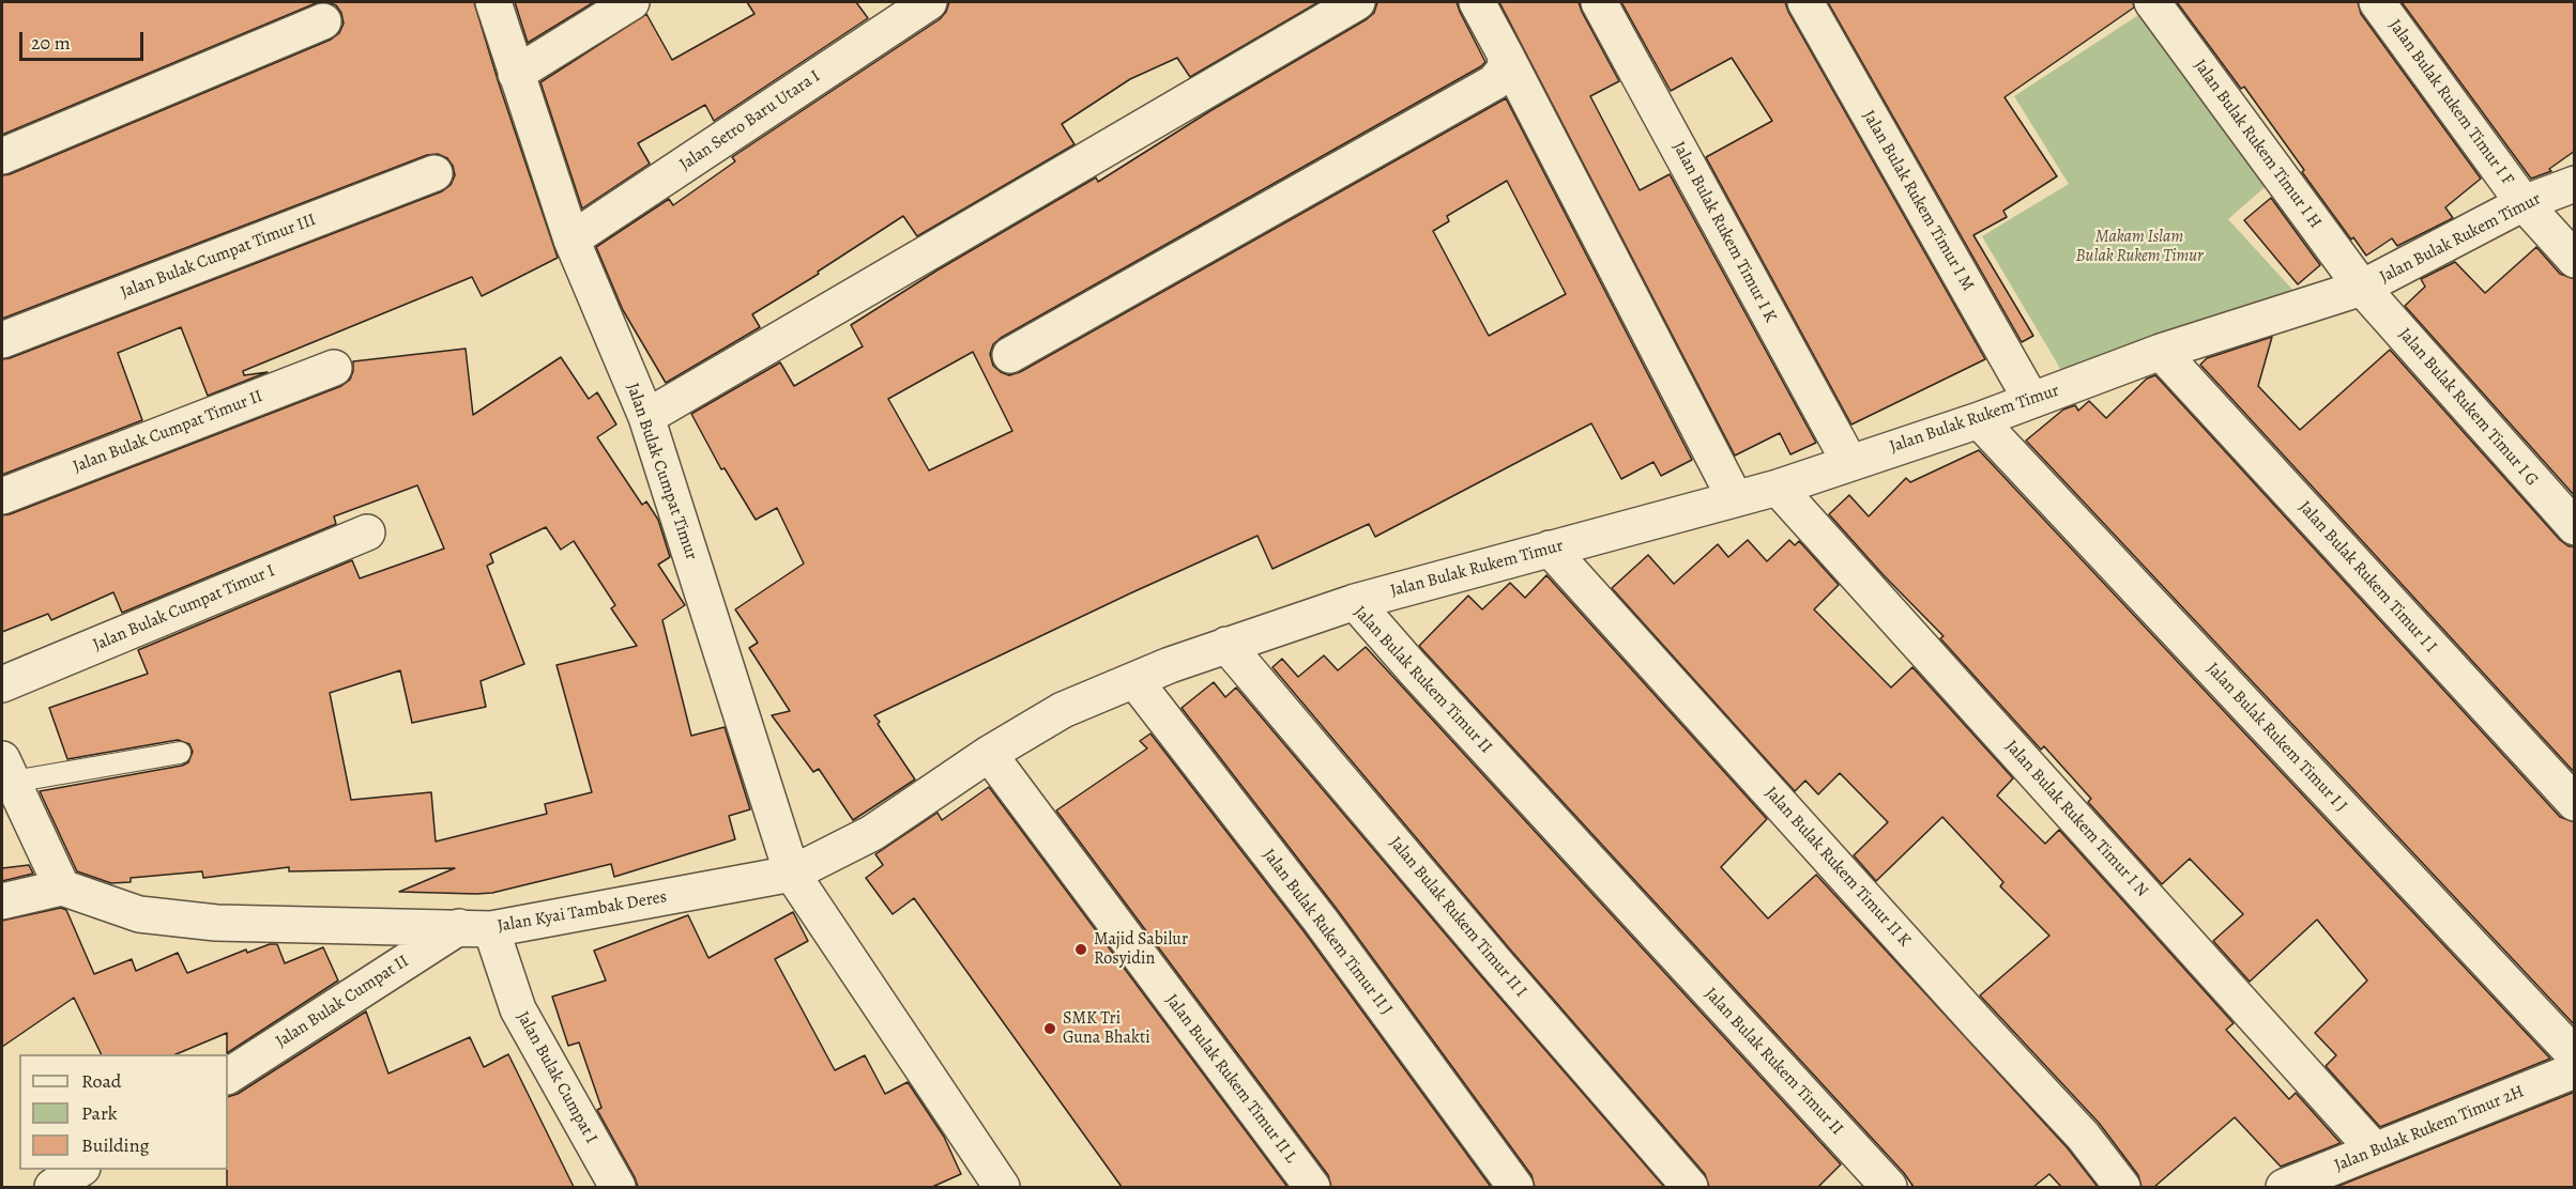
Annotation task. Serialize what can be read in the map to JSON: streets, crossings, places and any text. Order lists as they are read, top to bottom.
{
  "streets": {
    "street": [
      "Jalan Bulak Rukem Timur I F",
      "Jalan Setro Baru Utara I",
      "Jalan Bulak Rukem Timur I H",
      "Jalan Bulak Rukem Timur I M",
      "Jalan Bulak Rukem Timur I K",
      "Jalan Bulak Rukem Timur",
      "Jalan Bulak Cumpat Timur III",
      "Jalan Bulak Rukem Timur I G",
      "Jalan Bulak Cumpat Timur II",
      "Jalan Bulak Cumpat Timur",
      "Jalan Bulak Rukem Timur I I",
      "Jalan Bulak Cumpat Timur I",
      "Jalan Bulak Rukem Timur II",
      "Jalan Bulak Rukem Timur I J",
      "Jalan Bulak Rukem Timur I N",
      "Jalan Bulak Rukem Timur II K",
      "Jalan Kyai Tambak Deres",
      "Jalan Bulak Rukem Timur II I",
      "Jalan Bulak Rukem Timur II J",
      "Jalan Bulak Cumpat II",
      "Jalan Bulak Cumpat I",
      "Jalan Bulak Rukem Timur II L",
      "Jalan Bulak Rukem Timur 2H"
    ]
  },
  "crossings": [
    ["Jalan Bulak Rukem Timur I F", "Jalan Bulak Rukem Timur"],
    ["Jalan Setro Baru Utara I", "Jalan Bulak Cumpat Timur"],
    ["Jalan Bulak Rukem Timur I H", "Jalan Bulak Rukem Timur"],
    ["Jalan Bulak Rukem Timur I H", "Jalan Bulak Rukem Timur I G"],
    ["Jalan Bulak Rukem Timur I M", "Jalan Bulak Rukem Timur"],
    ["Jalan Bulak Rukem Timur I K", "Jalan Bulak Rukem Timur"],
    ["Jalan Bulak Rukem Timur", "Jalan Bulak Rukem Timur I G"],
    ["Jalan Bulak Rukem Timur", "Jalan Bulak Rukem Timur I I"],
    ["Jalan Bulak Rukem Timur", "Jalan Bulak Rukem Timur II"],
    ["Jalan Bulak Rukem Timur", "Jalan Bulak Rukem Timur I J"],
    ["Jalan Bulak Rukem Timur", "Jalan Bulak Rukem Timur I N"],
    ["Jalan Bulak Rukem Timur", "Jalan Bulak Rukem Timur II K"],
    ["Jalan Bulak Cumpat Timur", "Jalan Bulak Rukem Timur II"],
    ["Jalan Bulak Cumpat Timur", "Jalan Kyai Tambak Deres"],
    ["Jalan Bulak Rukem Timur II", "Jalan Kyai Tambak Deres"],
    ["Jalan Bulak Rukem Timur II", "Jalan Bulak Rukem Timur II I"],
    ["Jalan Bulak Rukem Timur II", "Jalan Bulak Rukem Timur II J"],
    ["Jalan Bulak Rukem Timur II", "Jalan Bulak Rukem Timur II L"],
    ["Jalan Bulak Rukem Timur I N", "Jalan Bulak Rukem Timur 2H"],
    ["Jalan Kyai Tambak Deres", "Jalan Bulak Cumpat II"],
    ["Jalan Kyai Tambak Deres", "Jalan Bulak Cumpat I"],
    ["Jalan Bulak Cumpat II", "Jalan Bulak Cumpat I"]
  ],
  "parks": ["Makam Islam Bulak Rukem Timur"],
  "places": ["Majid Sabilur Rosyidin", "SMK Tri Guna Bhakti"],
  "legend": ["Road", "Park", "Building"],
  "scale_bar": "20 m"
}
